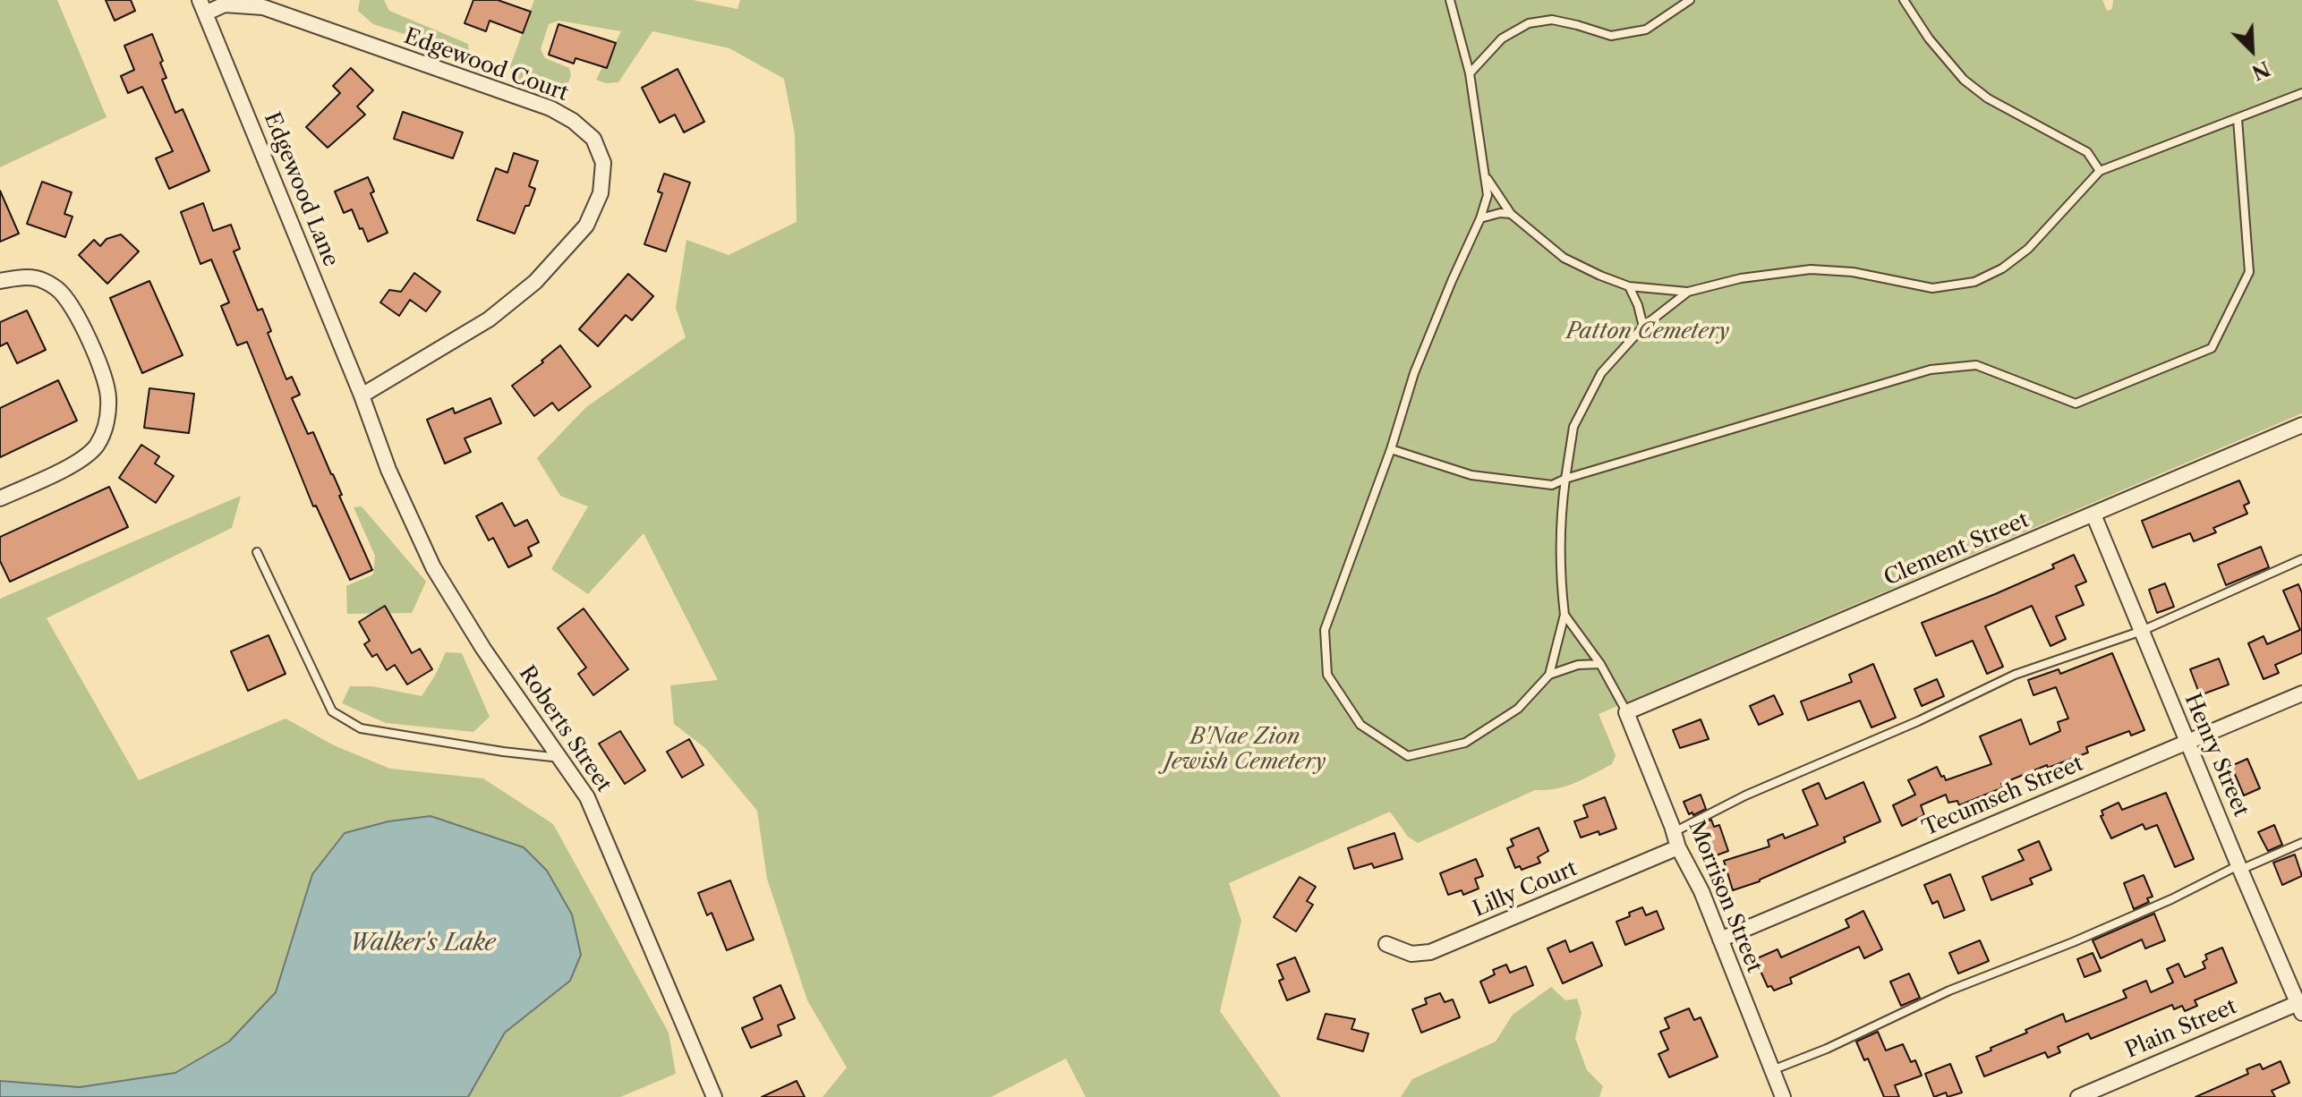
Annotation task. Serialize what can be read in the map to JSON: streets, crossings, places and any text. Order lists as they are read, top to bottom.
{
  "streets": {
    "street": [
      "Edgewood Court",
      "Edgewood Lane",
      "Clement Street",
      "Roberts Street",
      "Henry Street",
      "Tecumseh Street",
      "Lilly Court",
      "Morrison Street",
      "Plain Street"
    ]
  },
  "crossings": [
    ["Edgewood Court", "Edgewood Lane"],
    ["Edgewood Court", "Roberts Street"],
    ["Edgewood Lane", "Roberts Street"],
    ["Clement Street", "Henry Street"],
    ["Clement Street", "Morrison Street"],
    ["Henry Street", "Tecumseh Street"],
    ["Henry Street", "Plain Street"],
    ["Tecumseh Street", "Morrison Street"],
    ["Lilly Court", "Morrison Street"]
  ],
  "water": ["Walker's Lake"],
  "parks": ["Patton Cemetery", "B'Nae Zion Jewish Cemetery"],
  "north": "bottom right"
}
